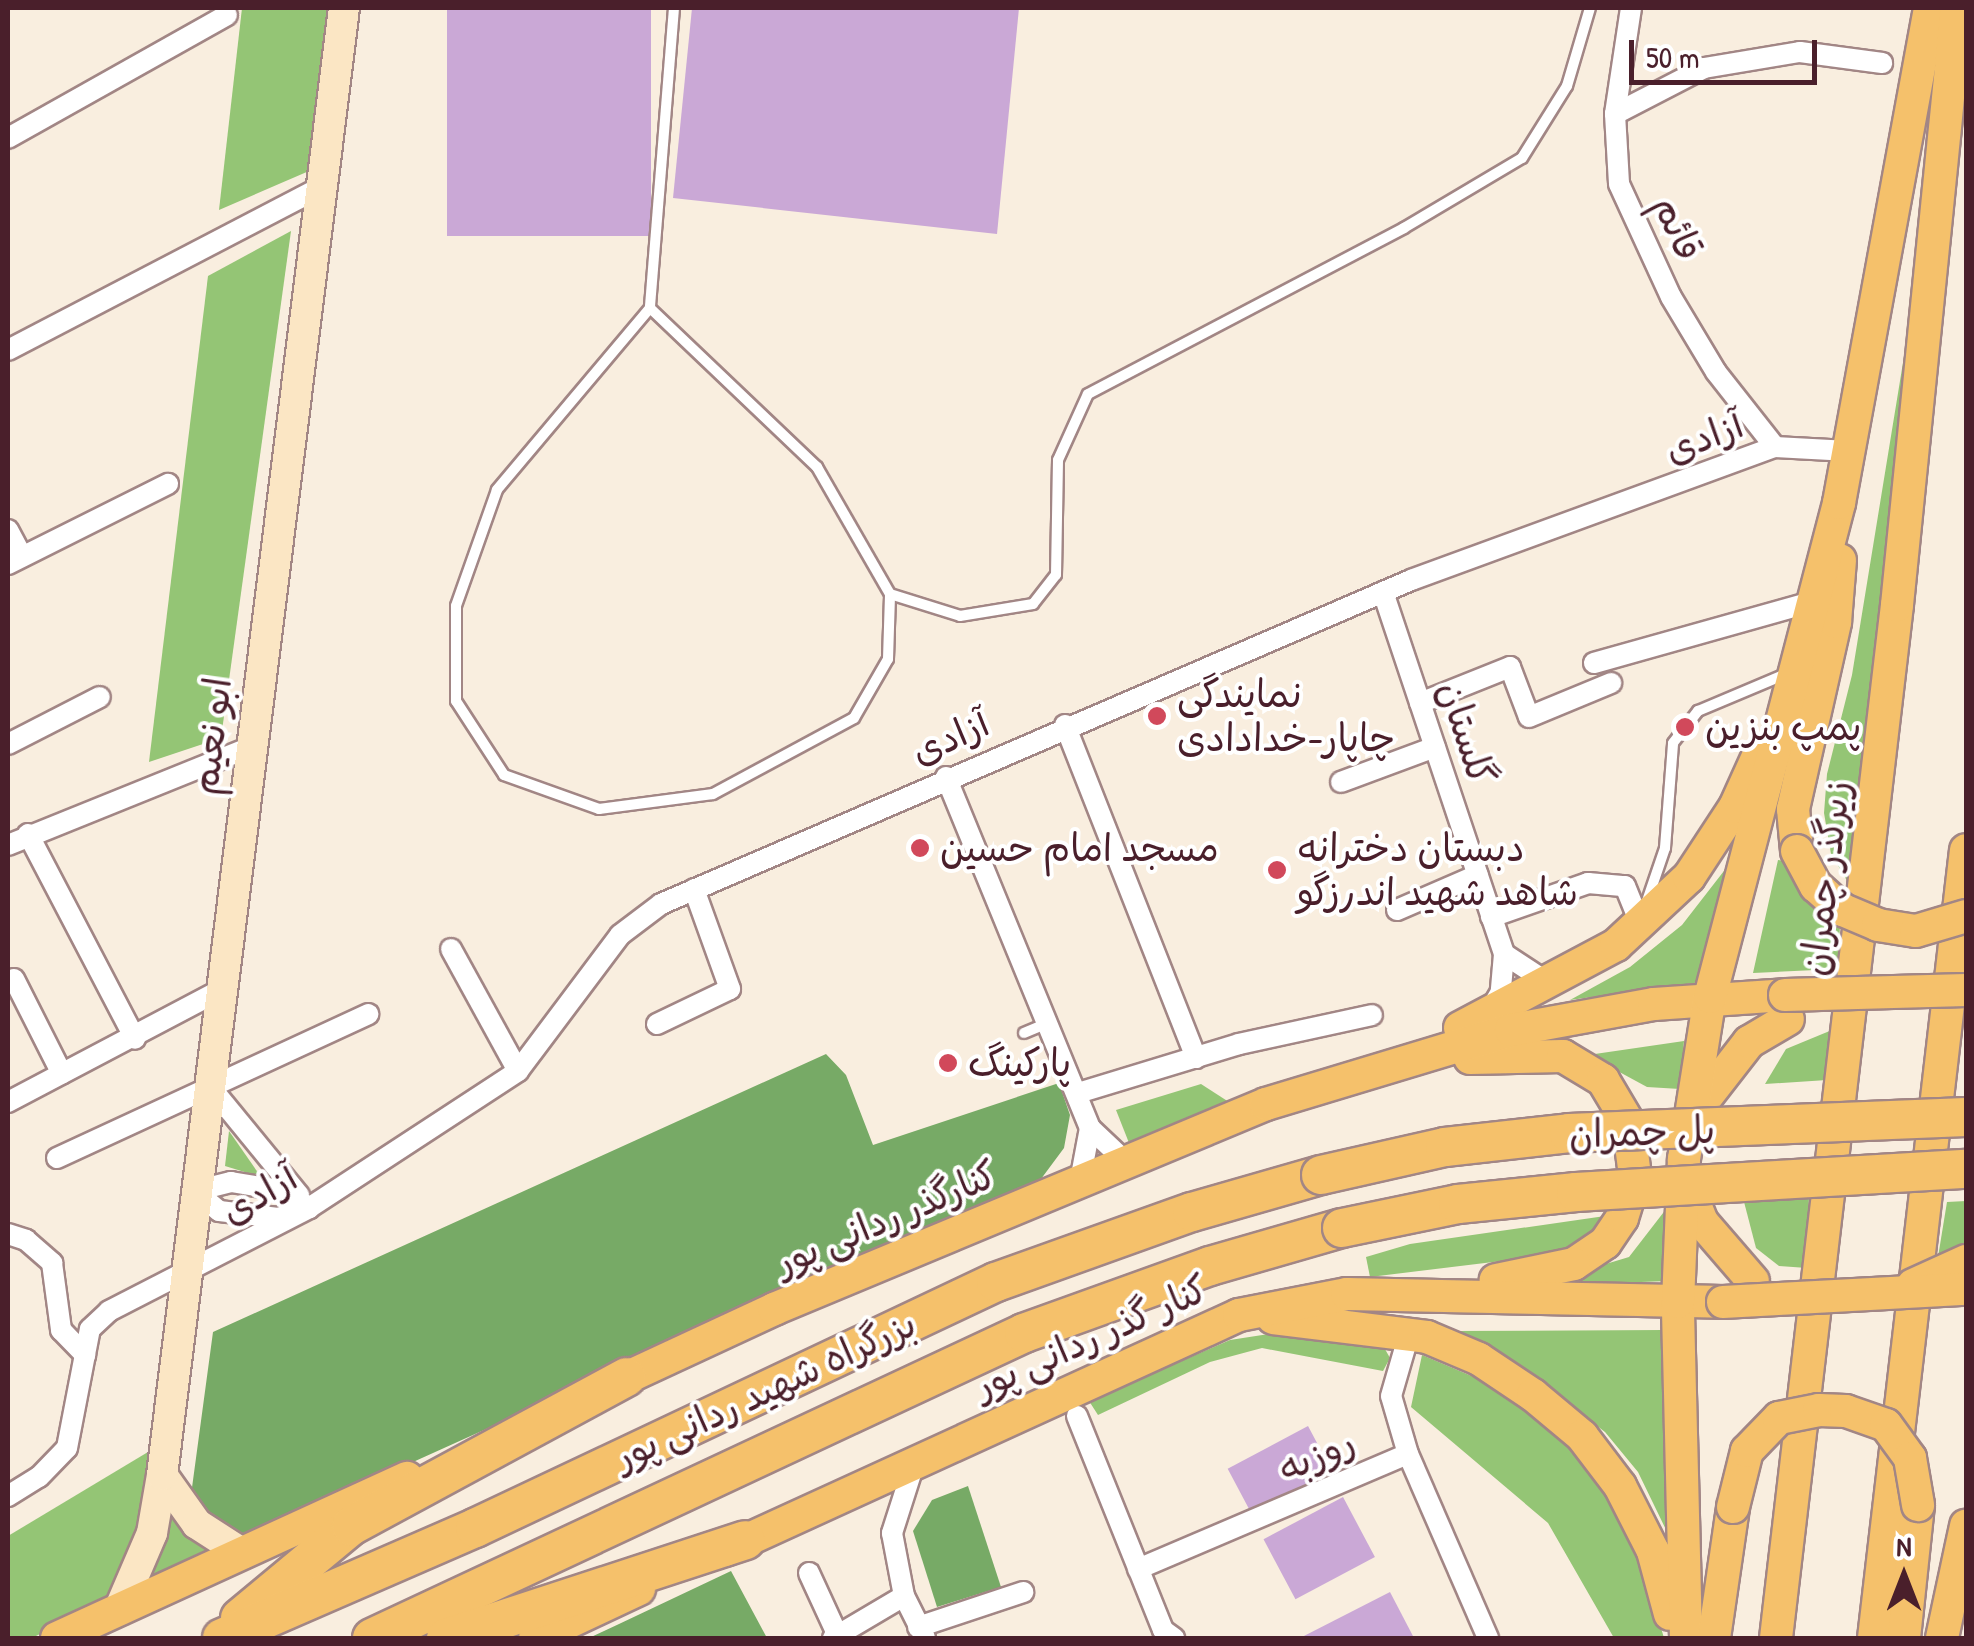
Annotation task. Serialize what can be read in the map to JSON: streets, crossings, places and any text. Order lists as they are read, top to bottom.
{
  "streets": {
    "highway": ["پل چمران", "بزرگراه شهید ردانی پور"],
    "main road": [
      "ابو نعیم",
      "زیرگذر چمران",
      "کنارگذر ردانی پور",
      "کنار گذر ردانی پور"
    ],
    "street": [
      "قائم",
      "آزادی",
      "گلستان",
      "روزبه"
    ]
  },
  "crossings": [
    ["قائم", "آزادی"],
    ["آزادی", "گلستان"],
    ["آزادی", "ابو نعیم"],
    ["ابو نعیم", "کنارگذر ردانی پور"],
    ["پل چمران", "بزرگراه شهید ردانی پور"]
  ],
  "places": [
    "نمایندگی چاپار-خدادادی",
    "پمپ بنزین",
    "مسجد امام حسین",
    "دبستان دخترانه شاهد شهید اندرزگو",
    "پارکینگ"
  ],
  "scale_bar": "50 m",
  "north": "top"
}
